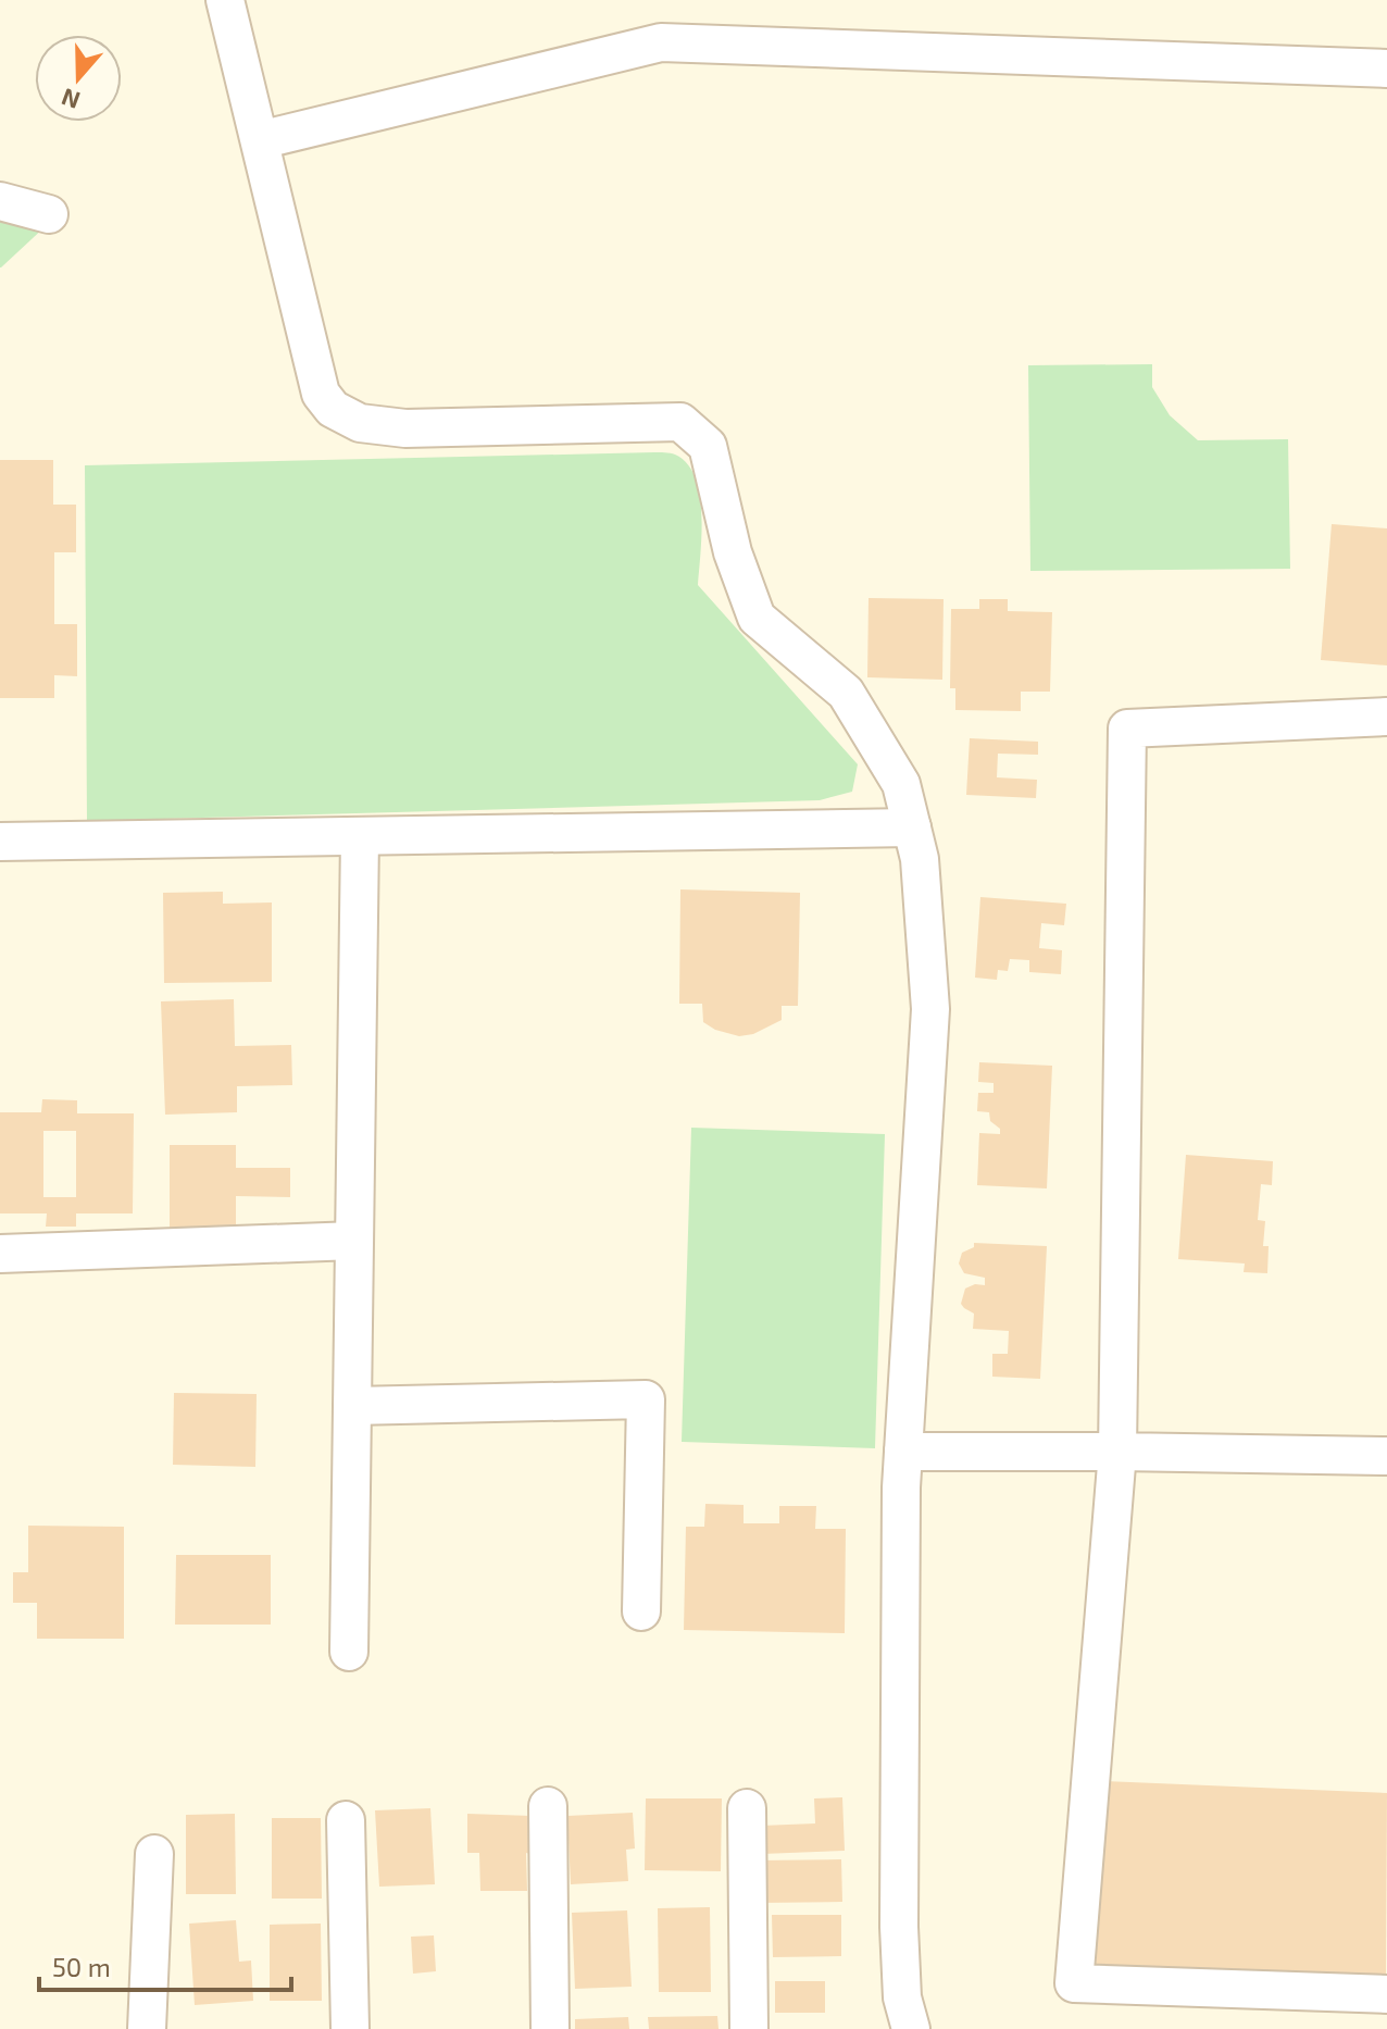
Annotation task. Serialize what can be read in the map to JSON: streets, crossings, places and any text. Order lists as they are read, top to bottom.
{
  "scale_bar": "50 m",
  "north": "bottom"
}
